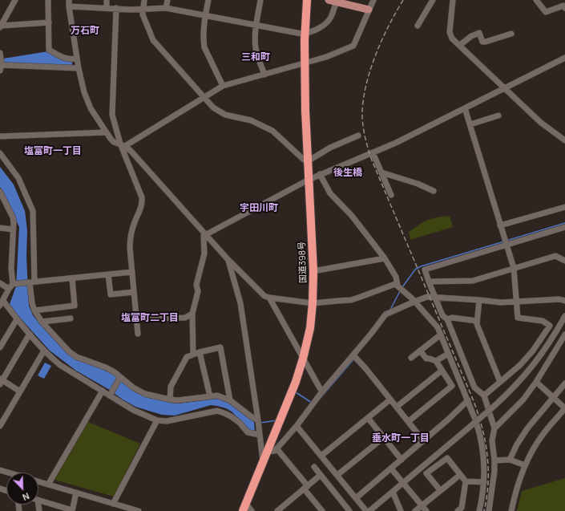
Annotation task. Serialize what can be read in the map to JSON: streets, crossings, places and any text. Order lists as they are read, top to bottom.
{
  "streets": {
    "highway": ["国道398号"]
  },
  "districts": [
    "万石町",
    "三和町",
    "塩富町一丁目",
    "後生橋",
    "宇田川町",
    "塩富町二丁目",
    "垂水町一丁目"
  ],
  "north": "bottom right"
}
